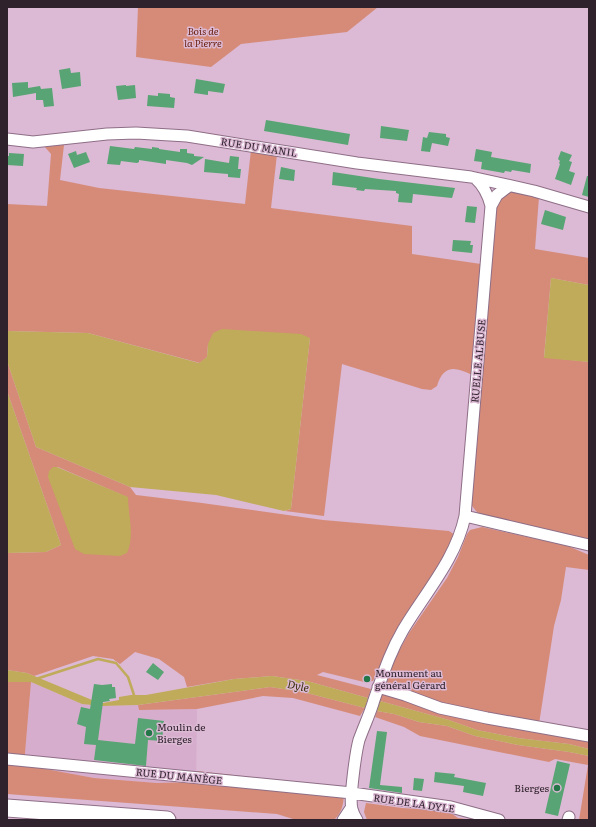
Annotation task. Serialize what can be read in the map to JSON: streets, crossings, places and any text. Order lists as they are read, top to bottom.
{
  "streets": {
    "street": [
      "RUE DU MANIL",
      "RUELLE AL'BUSE",
      "RUE DU MANÈGE",
      "RUE DE LA DYLE"
    ]
  },
  "crossings": [
    ["RUE DU MANIL", "RUELLE AL'BUSE"],
    ["RUELLE AL'BUSE", "RUE DU MANÈGE"],
    ["RUELLE AL'BUSE", "RUE DE LA DYLE"],
    ["RUE DU MANÈGE", "RUE DE LA DYLE"]
  ],
  "water": ["Dyle"],
  "parks": ["Bois de la Pierre"],
  "places": ["Monument au général Gérard", "Moulin de Bierges", "Bierges"]
}
